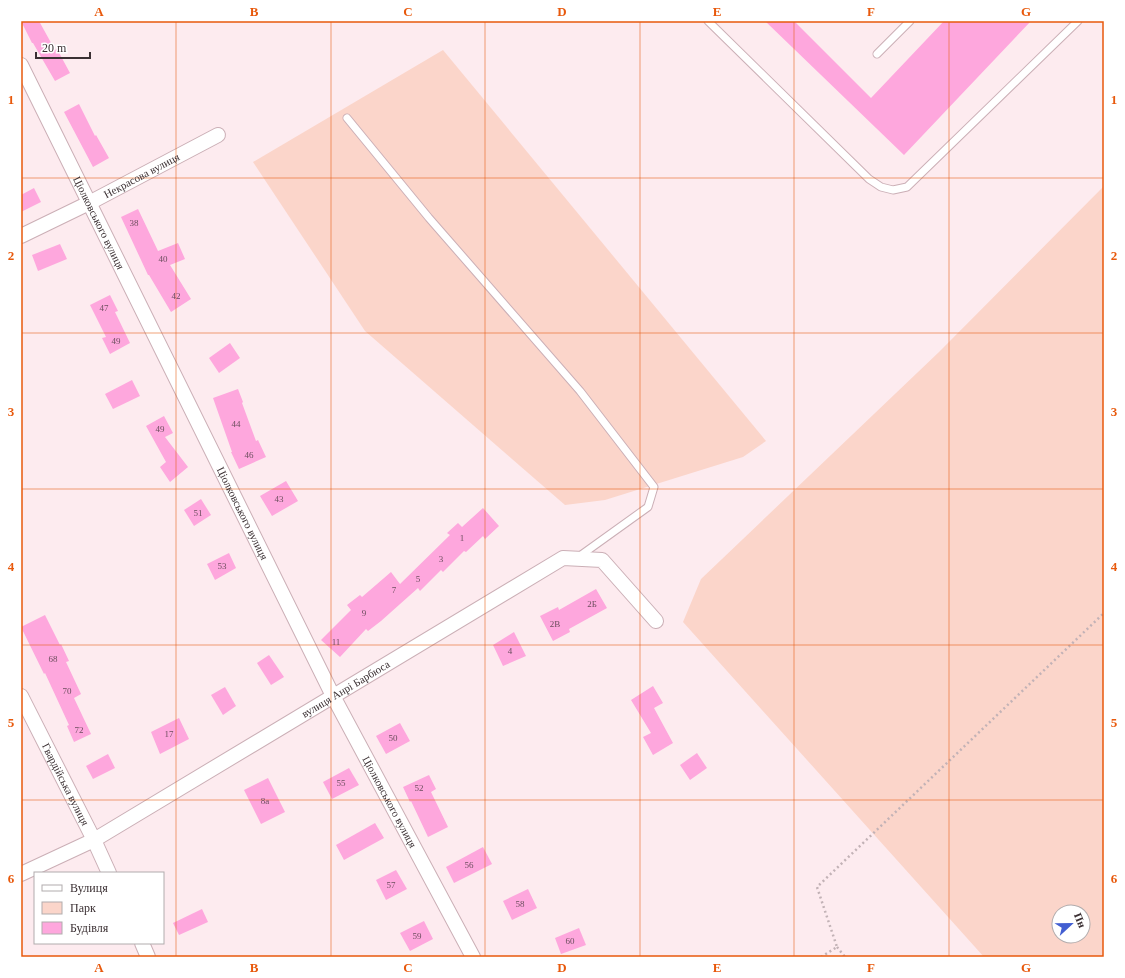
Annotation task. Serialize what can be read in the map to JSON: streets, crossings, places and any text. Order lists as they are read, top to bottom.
{
  "streets": {
    "street": [
      "Некрасова вулиця",
      "Ціолковського вулиця",
      "вулиця Анрі Барбюса",
      "Гвардійська вулиця"
    ]
  },
  "crossings": [
    ["Некрасова вулиця", "Ціолковського вулиця"],
    ["Ціолковського вулиця", "вулиця Анрі Барбюса"],
    ["вулиця Анрі Барбюса", "Гвардійська вулиця"]
  ],
  "house_numbers": [
    "38",
    "40",
    "42",
    "47",
    "49",
    "44",
    "49",
    "46",
    "43",
    "51",
    "1",
    "3",
    "53",
    "5",
    "7",
    "2Б",
    "9",
    "2В",
    "11",
    "4",
    "68",
    "70",
    "72",
    "17",
    "50",
    "55",
    "52",
    "8а",
    "56",
    "57",
    "58",
    "59",
    "60"
  ],
  "legend": ["Вулиця", "Парк", "Будівля"],
  "scale_bar": "20 m",
  "north": "right",
  "grid": {
    "columns": [
      "A",
      "B",
      "C",
      "D",
      "E",
      "F",
      "G"
    ],
    "rows": [
      "1",
      "2",
      "3",
      "4",
      "5",
      "6"
    ]
  }
}
